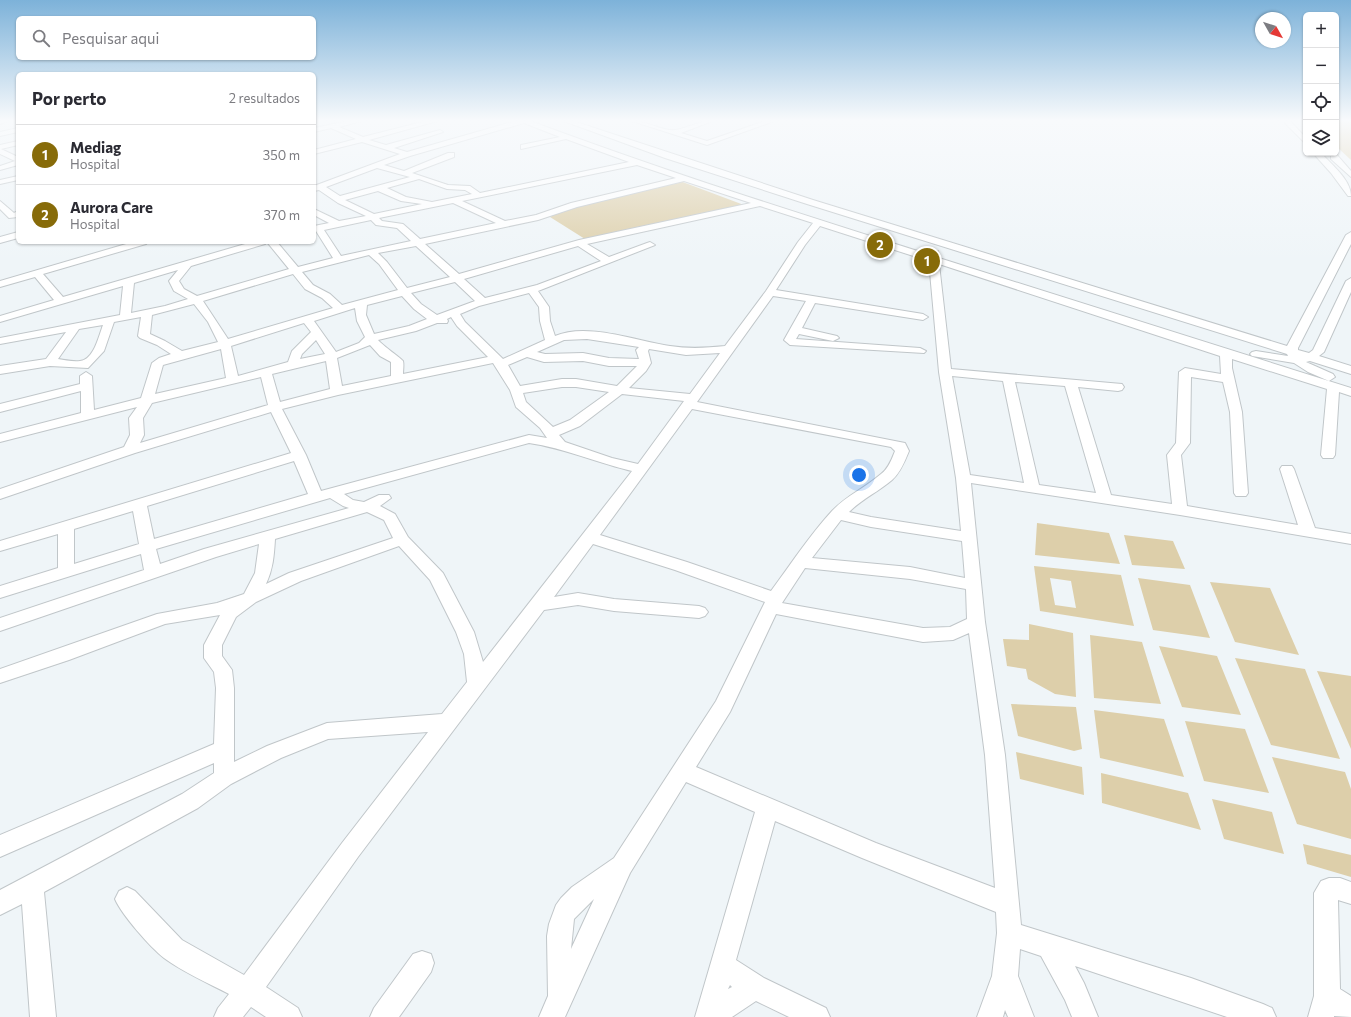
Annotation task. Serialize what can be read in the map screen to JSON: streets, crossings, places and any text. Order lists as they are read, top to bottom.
{
  "north": "bottom right",
  "page": {
    "map_buttons": ["+", "−"],
    "search": "Pesquisar aqui",
    "heading": ["Por perto", "2 resultados"],
    "list": [
      {
        "mark": "1",
        "name": "Mediag",
        "note": "Hospital",
        "value": "350 m"
      },
      {
        "mark": "2",
        "name": "Aurora Care",
        "note": "Hospital",
        "value": "370 m"
      }
    ],
    "pins": ["2", "1"]
  }
}
